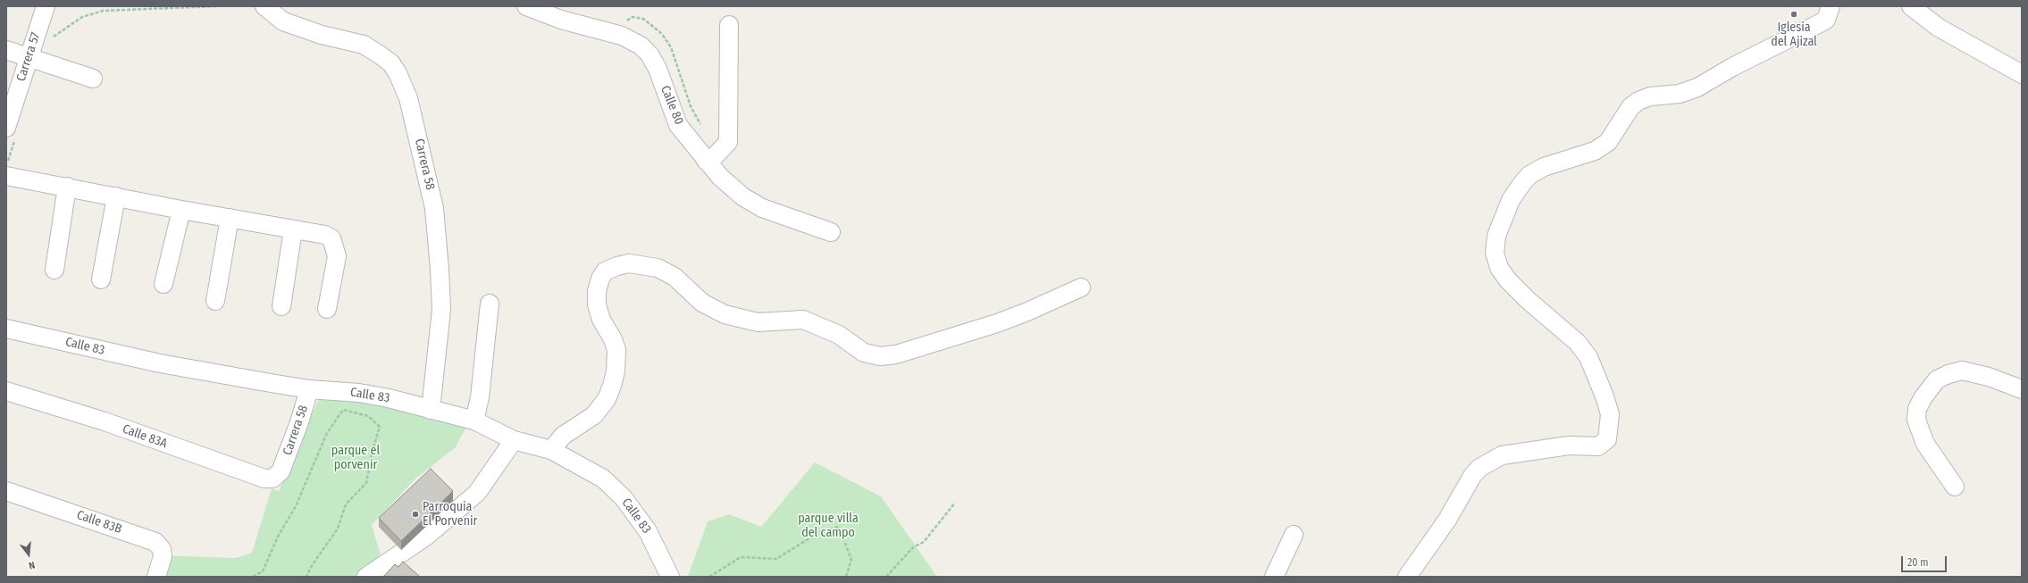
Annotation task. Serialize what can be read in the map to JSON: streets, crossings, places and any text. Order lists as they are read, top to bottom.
{
  "streets": {
    "street": [
      "Carrera 57",
      "Calle 80",
      "Carrera 58",
      "Calle 83",
      "Calle 83A",
      "Calle 83B"
    ]
  },
  "crossings": [
    ["Carrera 58", "Calle 83"],
    ["Carrera 58", "Calle 83A"]
  ],
  "parks": ["parque el porvenir", "parque villa del campo"],
  "places": ["Iglesia del Ajizal", "Parroquia El Porvenir"],
  "scale_bar": "20 m",
  "north": "bottom"
}
